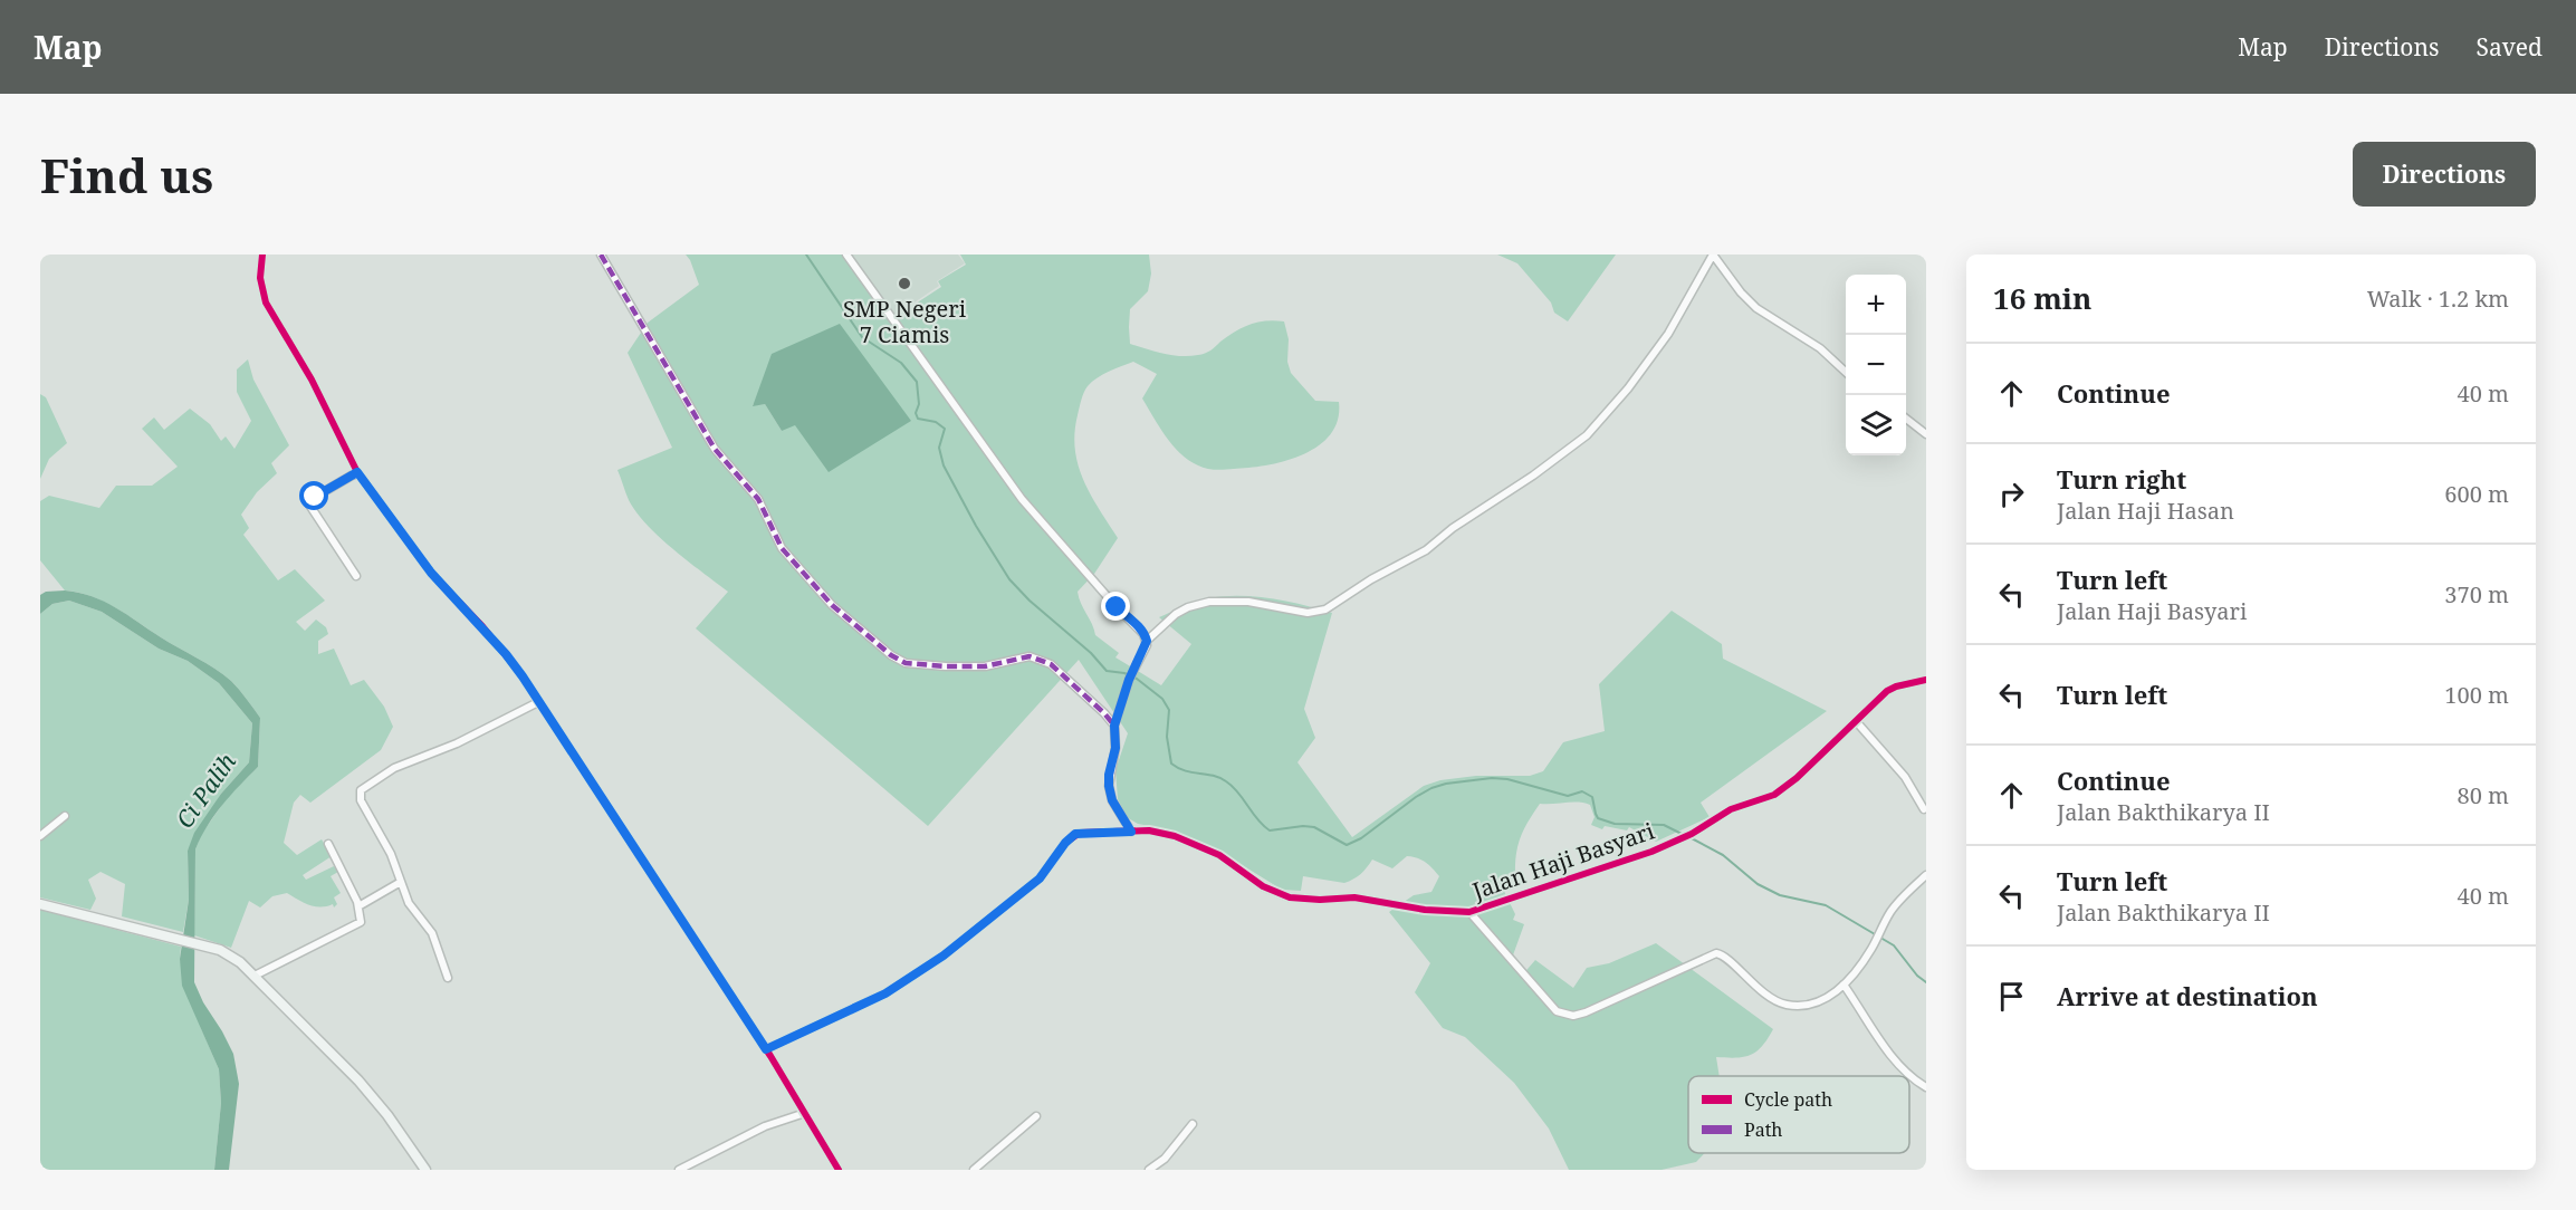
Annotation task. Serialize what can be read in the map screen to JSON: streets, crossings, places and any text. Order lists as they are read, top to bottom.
{
  "streets": {
    "street": ["Jalan Haji Basyari"]
  },
  "water": ["Ci Palih"],
  "places": ["SMP Negeri 7 Ciamis"],
  "legend": ["Cycle path", "Path"],
  "page": {
    "header": "Map",
    "nav": ["Map", "Directions", "Saved"],
    "buttons": "Directions",
    "title": "Find us",
    "heading": ["16 min", "Walk · 1.2 km"],
    "map_buttons": ["+", "−"],
    "list": [
      ["Continue", "40 m"],
      ["Turn right", "Jalan Haji Hasan", "600 m"],
      ["Turn left", "Jalan Haji Basyari", "370 m"],
      ["Turn left", "100 m"],
      ["Continue", "Jalan Bakthikarya II", "80 m"],
      ["Turn left", "Jalan Bakthikarya II", "40 m"],
      "Arrive at destination"
    ]
  }
}
